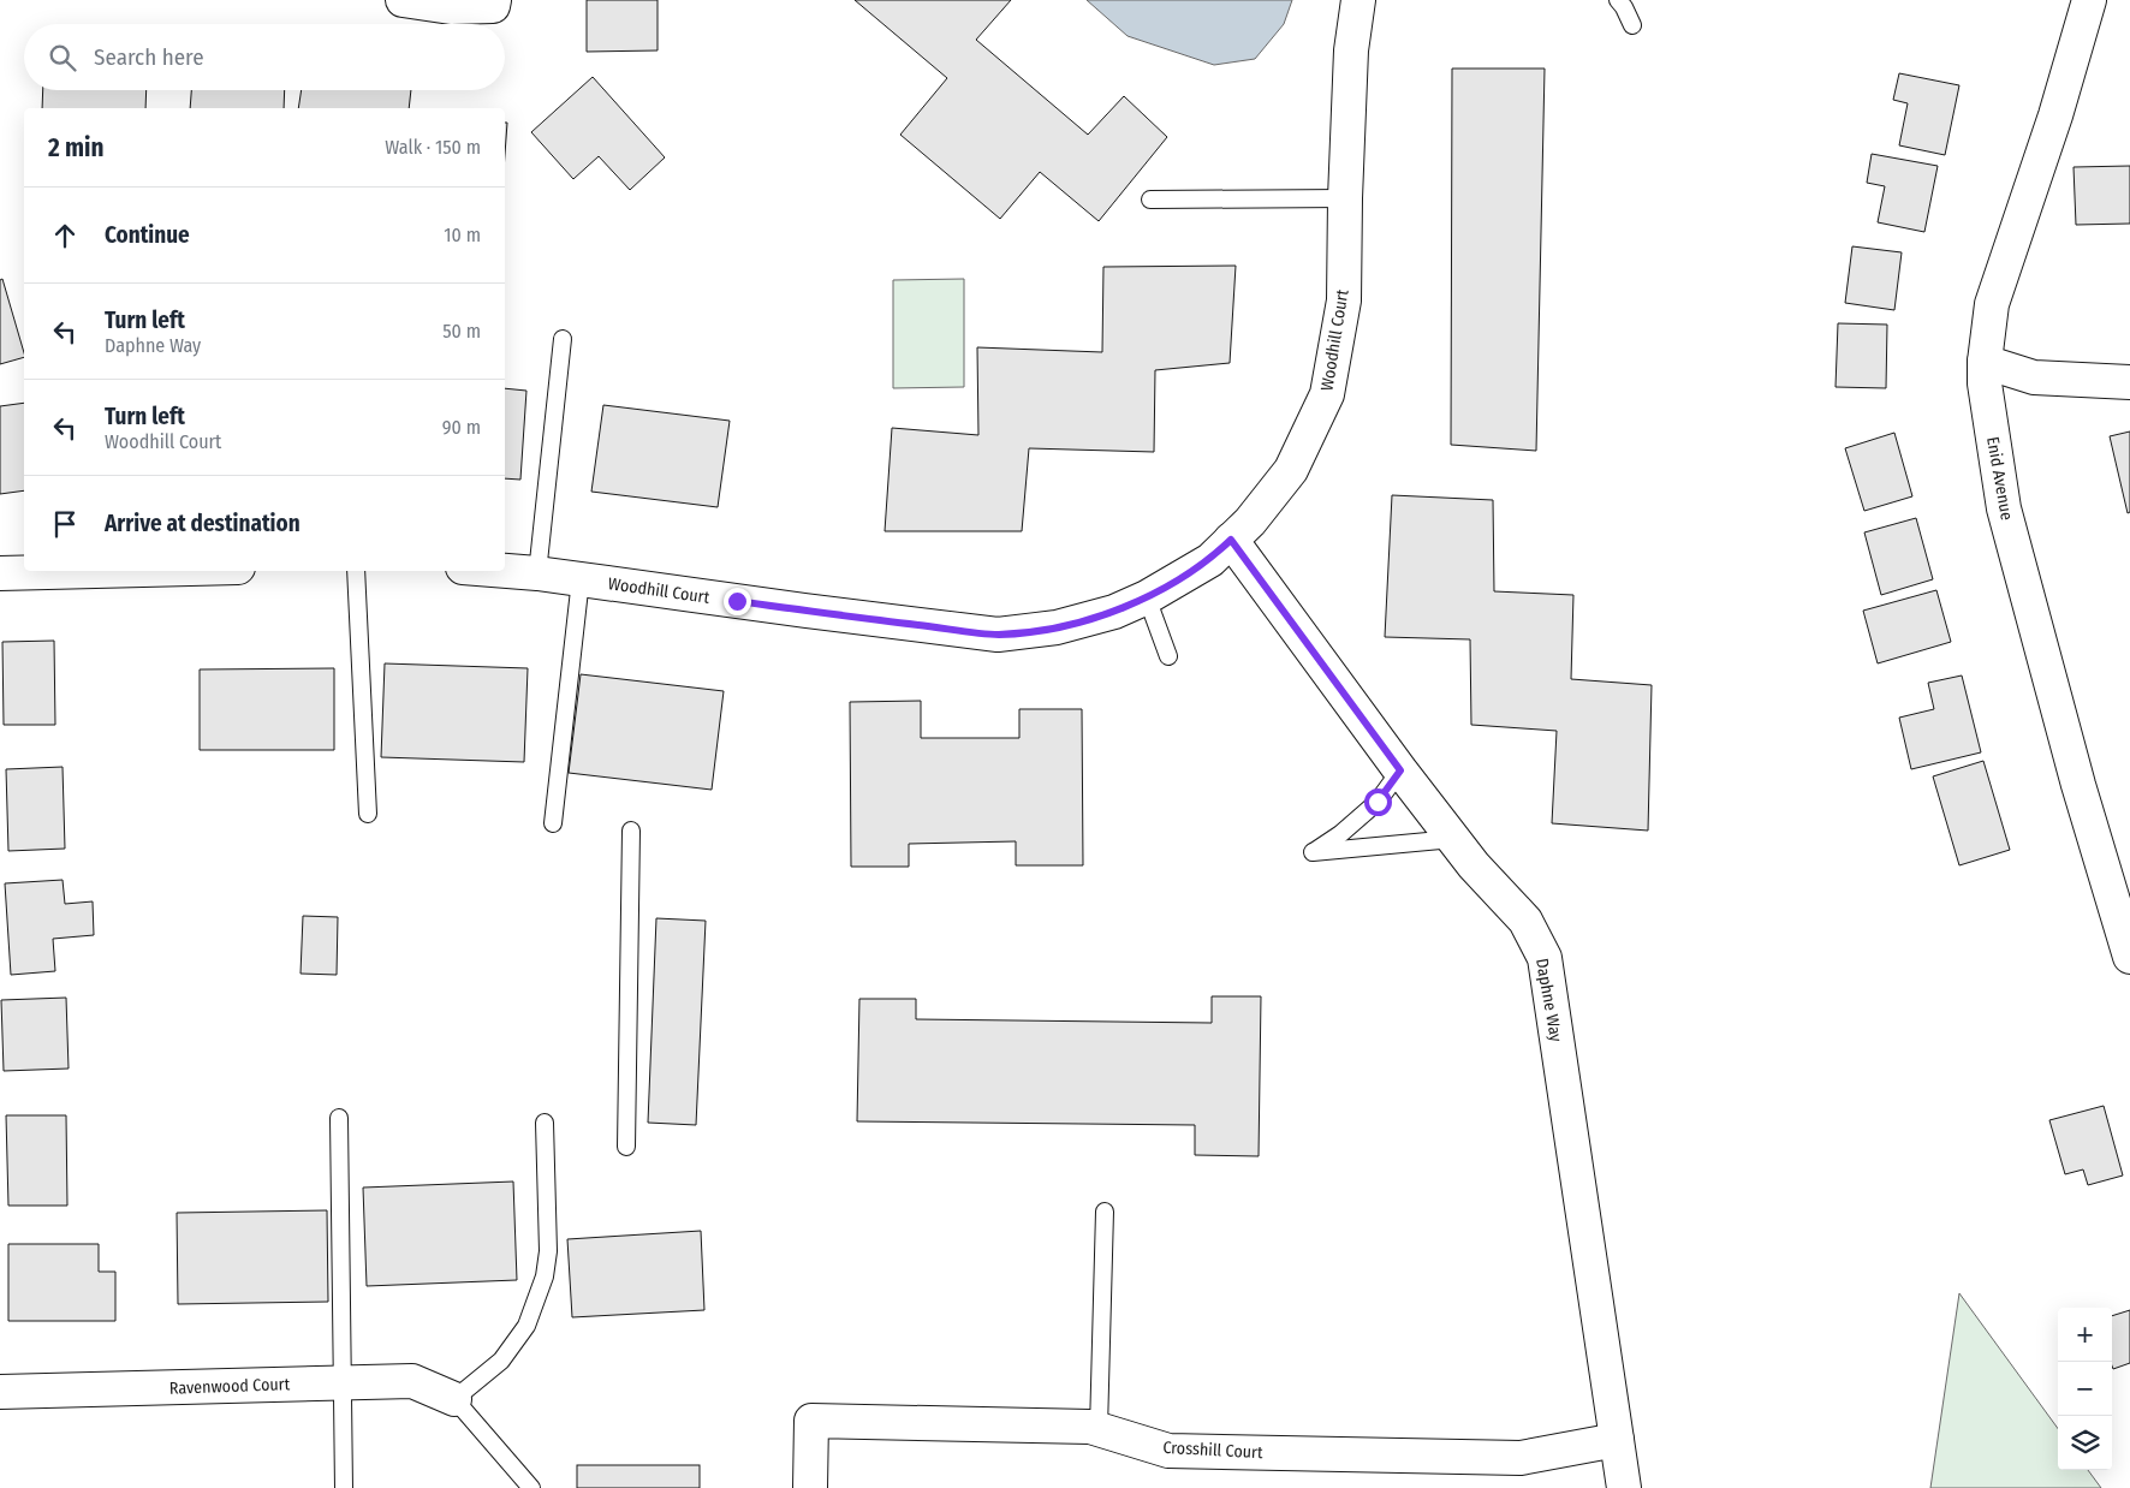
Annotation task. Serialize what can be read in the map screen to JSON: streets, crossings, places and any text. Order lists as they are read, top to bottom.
{
  "streets": {
    "street": [
      "Woodhill Court",
      "Enid Avenue",
      "Daphne Way",
      "Ravenwood Court",
      "Crosshill Court"
    ]
  },
  "crossings": [
    ["Woodhill Court", "Daphne Way"],
    ["Daphne Way", "Crosshill Court"]
  ],
  "page": {
    "search": "Search here",
    "heading": ["2 min", "Walk · 150 m"],
    "list": [
      ["Continue", "10 m"],
      ["Turn left", "Daphne Way", "50 m"],
      ["Turn left", "Woodhill Court", "90 m"],
      "Arrive at destination"
    ],
    "map_buttons": ["+", "−"]
  }
}
